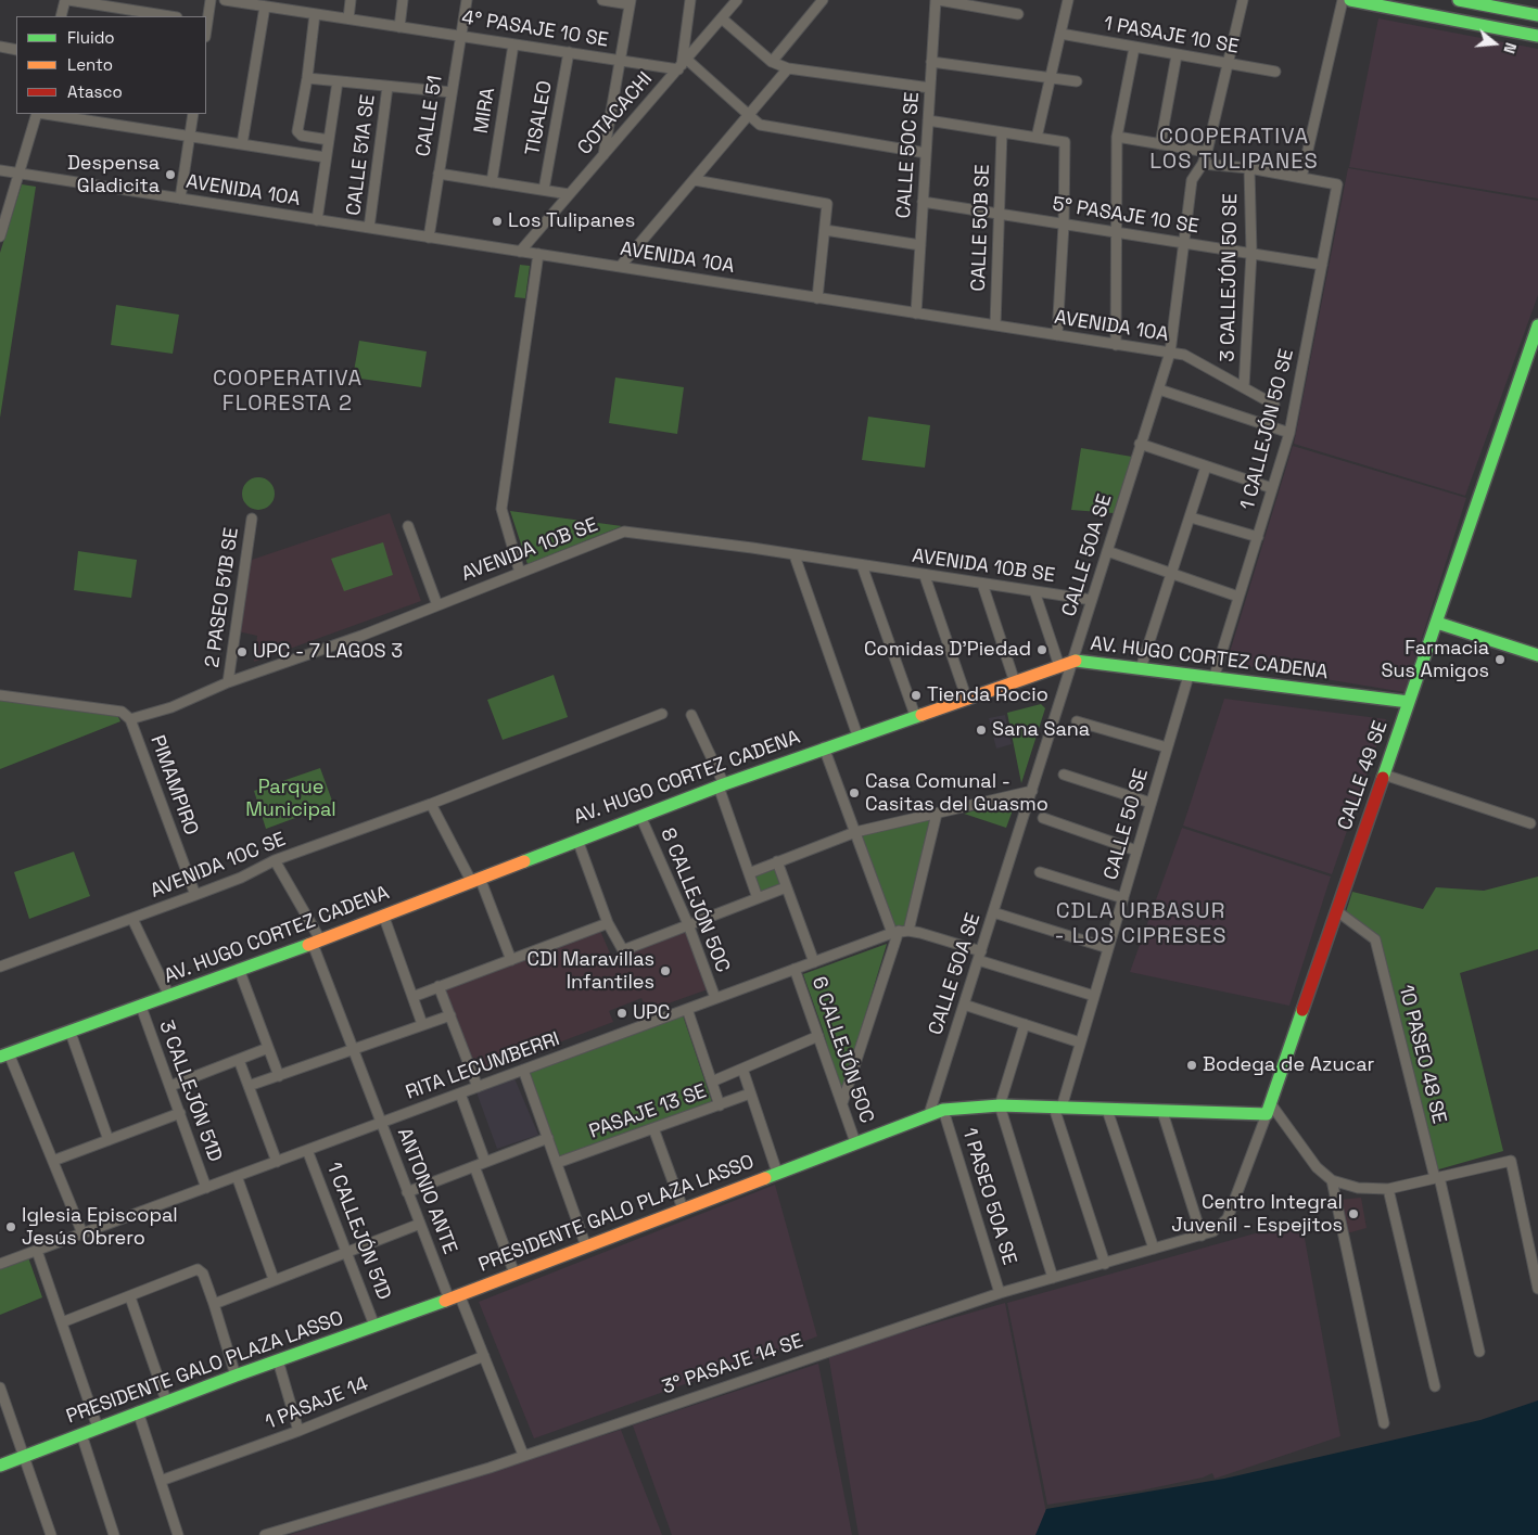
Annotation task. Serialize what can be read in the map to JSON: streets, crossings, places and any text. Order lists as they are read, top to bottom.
{
  "streets": {
    "street": [
      "4° PASAJE 10 SE",
      "1 PASAJE 10 SE",
      "MIRA",
      "COTACACHI",
      "CALLE 51",
      "TISALEO",
      "CALLE 51A SE",
      "CALLE 50C SE",
      "AVENIDA 10A",
      "5° PASAJE 10 SE",
      "CALLE 50B SE",
      "3 CALLEJÓN 50 SE",
      "1 CALLEJÓN 50 SE",
      "AVENIDA 10B SE",
      "CALLE 50A SE",
      "2 PASEO 51B SE",
      "AV. HUGO CORTEZ CADENA",
      "CALLE 49 SE",
      "PIMAMPIRO",
      "CALLE 50 SE",
      "AVENIDA 10C SE",
      "8 CALLEJÓN 50C",
      "6 CALLEJÓN 50C",
      "10 PASEO 48 SE",
      "RITA LECUMBERRI",
      "3 CALLEJÓN 51D",
      "PASAJE 13 SE",
      "ANTONIO ANTE",
      "1 PASEO 50A SE",
      "PRESIDENTE GALO PLAZA LASSO",
      "1 CALLEJÓN 51D",
      "3° PASAJE 14 SE",
      "1 PASAJE 14"
    ]
  },
  "crossings": [
    ["4° PASAJE 10 SE", "MIRA"],
    ["4° PASAJE 10 SE", "COTACACHI"],
    ["4° PASAJE 10 SE", "CALLE 51"],
    ["4° PASAJE 10 SE", "TISALEO"],
    ["1 PASAJE 10 SE", "CALLE 50A SE"],
    ["COTACACHI", "AVENIDA 10A"],
    ["CALLE 51", "AVENIDA 10A"],
    ["CALLE 51A SE", "AVENIDA 10A"],
    ["CALLE 50C SE", "AVENIDA 10A"],
    ["CALLE 50C SE", "5° PASAJE 10 SE"],
    ["AVENIDA 10A", "CALLE 50B SE"],
    ["AVENIDA 10A", "3 CALLEJÓN 50 SE"],
    ["AVENIDA 10A", "CALLE 50A SE"],
    ["5° PASAJE 10 SE", "CALLE 50B SE"],
    ["5° PASAJE 10 SE", "3 CALLEJÓN 50 SE"],
    ["5° PASAJE 10 SE", "1 CALLEJÓN 50 SE"],
    ["5° PASAJE 10 SE", "CALLE 50A SE"],
    ["1 CALLEJÓN 50 SE", "AV. HUGO CORTEZ CADENA"],
    ["AVENIDA 10B SE", "CALLE 50A SE"],
    ["AVENIDA 10B SE", "2 PASEO 51B SE"],
    ["AVENIDA 10B SE", "PIMAMPIRO"],
    ["CALLE 50A SE", "AV. HUGO CORTEZ CADENA"],
    ["CALLE 50A SE", "PRESIDENTE GALO PLAZA LASSO"],
    ["AV. HUGO CORTEZ CADENA", "CALLE 49 SE"],
    ["AV. HUGO CORTEZ CADENA", "CALLE 50 SE"],
    ["AV. HUGO CORTEZ CADENA", "8 CALLEJÓN 50C"],
    ["AV. HUGO CORTEZ CADENA", "3 CALLEJÓN 51D"],
    ["AV. HUGO CORTEZ CADENA", "ANTONIO ANTE"],
    ["CALLE 49 SE", "10 PASEO 48 SE"],
    ["CALLE 49 SE", "PRESIDENTE GALO PLAZA LASSO"],
    ["CALLE 49 SE", "3° PASAJE 14 SE"],
    ["PIMAMPIRO", "AVENIDA 10C SE"],
    ["CALLE 50 SE", "PRESIDENTE GALO PLAZA LASSO"],
    ["AVENIDA 10C SE", "3 CALLEJÓN 51D"],
    ["AVENIDA 10C SE", "ANTONIO ANTE"],
    ["8 CALLEJÓN 50C", "RITA LECUMBERRI"],
    ["6 CALLEJÓN 50C", "RITA LECUMBERRI"],
    ["6 CALLEJÓN 50C", "PRESIDENTE GALO PLAZA LASSO"],
    ["RITA LECUMBERRI", "3 CALLEJÓN 51D"],
    ["RITA LECUMBERRI", "ANTONIO ANTE"],
    ["RITA LECUMBERRI", "1 CALLEJÓN 51D"],
    ["ANTONIO ANTE", "PRESIDENTE GALO PLAZA LASSO"],
    ["ANTONIO ANTE", "3° PASAJE 14 SE"],
    ["ANTONIO ANTE", "1 PASAJE 14"],
    ["1 PASEO 50A SE", "PRESIDENTE GALO PLAZA LASSO"],
    ["1 PASEO 50A SE", "3° PASAJE 14 SE"],
    ["PRESIDENTE GALO PLAZA LASSO", "1 CALLEJÓN 51D"]
  ],
  "districts": ["COOPERATIVA LOS TULIPANES", "COOPERATIVA FLORESTA 2", "CDLA URBASUR - LOS CIPRESES"],
  "parks": ["Parque Municipal"],
  "places": [
    "Despensa Gladicita",
    "Los Tulipanes",
    "Comidas D'Piedad",
    "UPC - 7 LAGOS 3",
    "Farmacia Sus Amigos",
    "Tienda Rocio",
    "Sana Sana",
    "Casa Comunal - Casitas del Guasmo",
    "CDI Maravillas Infantiles",
    "UPC",
    "Bodega de Azucar",
    "Centro Integral Juvenil - Espejitos",
    "Iglesia Episcopal Jesús Obrero"
  ],
  "legend": ["Fluido", "Lento", "Atasco"],
  "north": "right"
}
